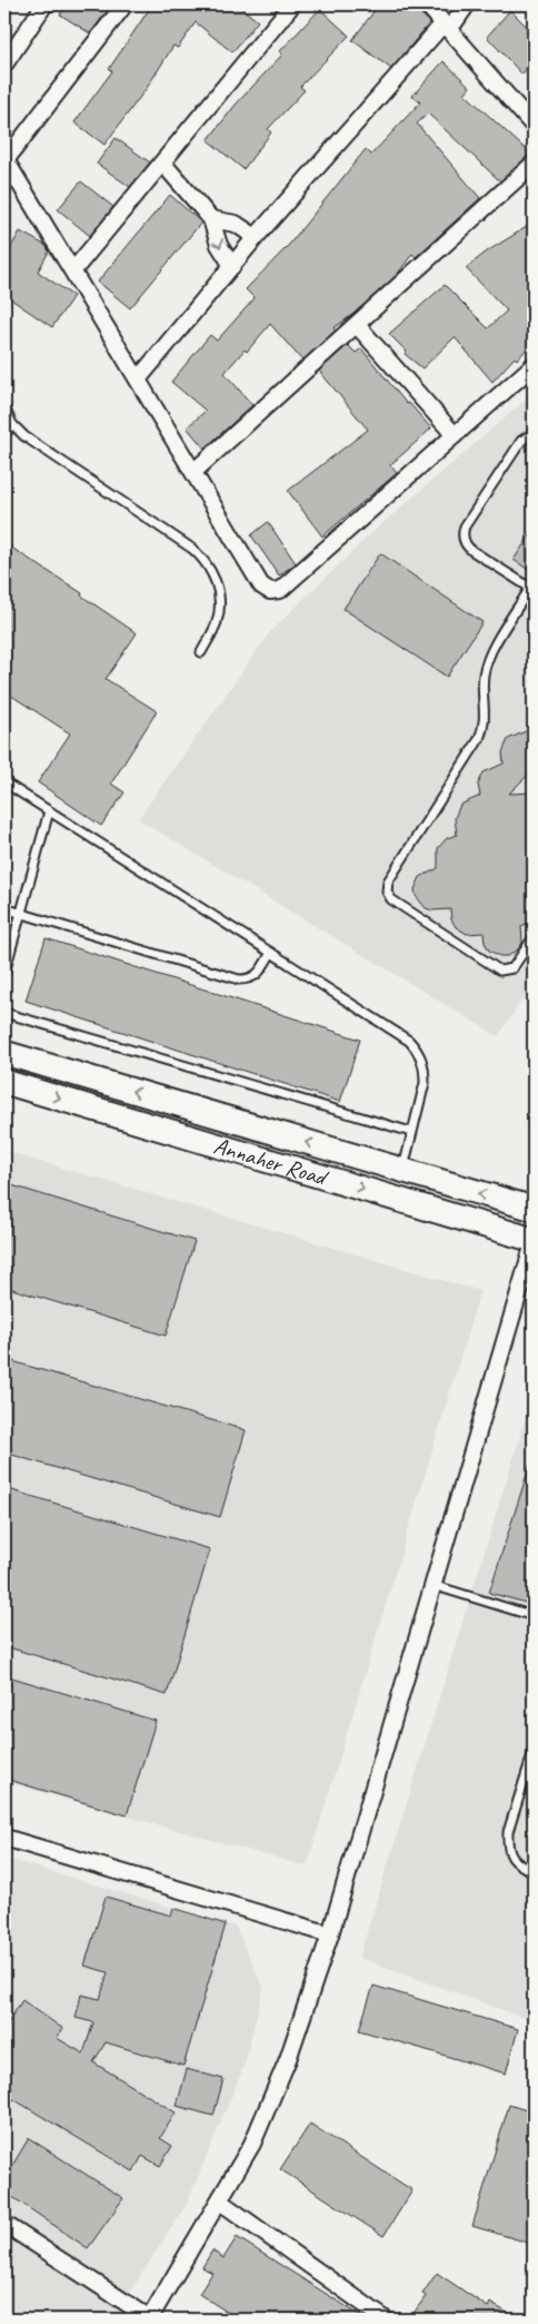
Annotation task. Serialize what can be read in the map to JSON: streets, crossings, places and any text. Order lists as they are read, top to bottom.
{
  "streets": {
    "main road": ["Annaher Road"]
  }
}
